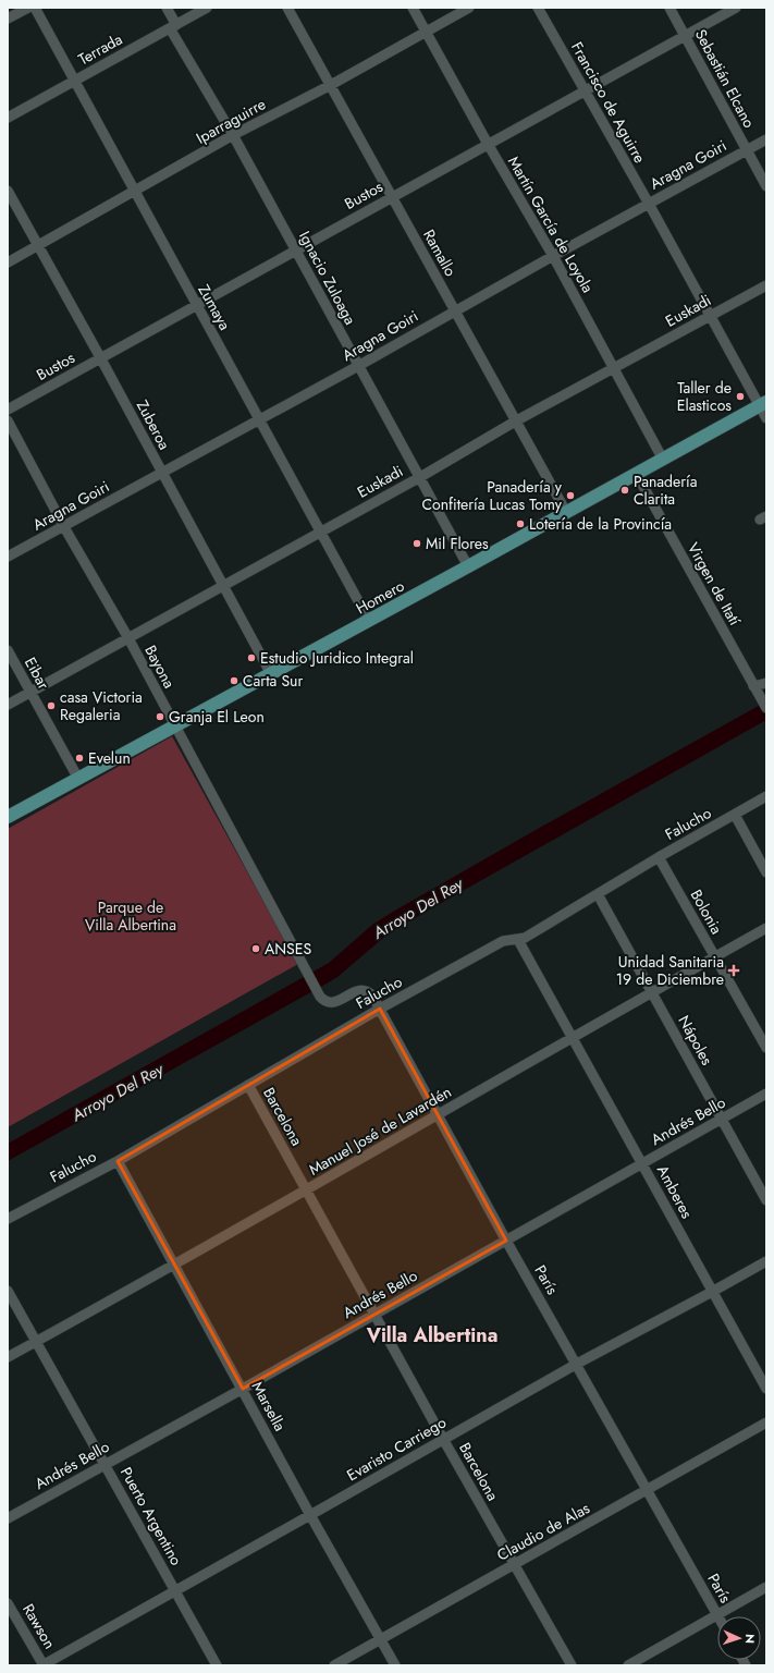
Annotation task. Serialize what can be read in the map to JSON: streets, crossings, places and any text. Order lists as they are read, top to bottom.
{
  "streets": {
    "main road": ["Homero"],
    "street": [
      "Terrada",
      "Sebastián Elcano",
      "Francisco de Aguirre",
      "Iparraguirre",
      "Aragna Goiri",
      "Bustos",
      "Martín García de Loyola",
      "Ramallo",
      "Ignacio Zuloaga",
      "Zumaya",
      "Euskadi",
      "Zuberoa",
      "Virgen de Itatí",
      "Bayona",
      "Eibar",
      "Falucho",
      "Bolonia",
      "Nápoles",
      "Barcelona",
      "Andrés Bello",
      "Manuel José de Lavardén",
      "Amberes",
      "París",
      "Marsella",
      "Evaristo Carriego",
      "Puerto Argentino",
      "Claudio de Alas",
      "Rawson"
    ]
  },
  "crossings": [
    ["Terrada", "Ignacio Zuloaga"],
    ["Terrada", "Zumaya"],
    ["Sebastián Elcano", "Aragna Goiri"],
    ["Sebastián Elcano", "Bustos"],
    ["Francisco de Aguirre", "Aragna Goiri"],
    ["Francisco de Aguirre", "Bustos"],
    ["Francisco de Aguirre", "Euskadi"],
    ["Francisco de Aguirre", "Homero"],
    ["Iparraguirre", "Martín García de Loyola"],
    ["Iparraguirre", "Ramallo"],
    ["Iparraguirre", "Ignacio Zuloaga"],
    ["Iparraguirre", "Zumaya"],
    ["Iparraguirre", "Zuberoa"],
    ["Aragna Goiri", "Martín García de Loyola"],
    ["Aragna Goiri", "Ramallo"],
    ["Aragna Goiri", "Ignacio Zuloaga"],
    ["Aragna Goiri", "Zumaya"],
    ["Aragna Goiri", "Zuberoa"],
    ["Aragna Goiri", "Bayona"],
    ["Bustos", "Martín García de Loyola"],
    ["Bustos", "Ramallo"],
    ["Bustos", "Ignacio Zuloaga"],
    ["Bustos", "Zumaya"],
    ["Bustos", "Zuberoa"],
    ["Martín García de Loyola", "Euskadi"],
    ["Martín García de Loyola", "Homero"],
    ["Ramallo", "Euskadi"],
    ["Ramallo", "Homero"],
    ["Ignacio Zuloaga", "Euskadi"],
    ["Ignacio Zuloaga", "Homero"],
    ["Zumaya", "Euskadi"],
    ["Zumaya", "Homero"],
    ["Euskadi", "Zuberoa"],
    ["Euskadi", "Bayona"],
    ["Euskadi", "Eibar"],
    ["Zuberoa", "Homero"],
    ["Virgen de Itatí", "Homero"],
    ["Homero", "Bayona"],
    ["Homero", "Eibar"],
    ["Bayona", "París"],
    ["Falucho", "Bolonia"],
    ["Falucho", "Nápoles"],
    ["Falucho", "Barcelona"],
    ["Falucho", "Amberes"],
    ["Falucho", "París"],
    ["Falucho", "Marsella"],
    ["Bolonia", "Manuel José de Lavardén"],
    ["Nápoles", "Andrés Bello"],
    ["Nápoles", "Manuel José de Lavardén"],
    ["Barcelona", "Andrés Bello"],
    ["Barcelona", "Manuel José de Lavardén"],
    ["Barcelona", "Evaristo Carriego"],
    ["Barcelona", "Claudio de Alas"],
    ["Andrés Bello", "Amberes"],
    ["Andrés Bello", "París"],
    ["Andrés Bello", "Marsella"],
    ["Andrés Bello", "Puerto Argentino"],
    ["Manuel José de Lavardén", "Amberes"],
    ["Manuel José de Lavardén", "París"],
    ["Manuel José de Lavardén", "Marsella"],
    ["Manuel José de Lavardén", "Puerto Argentino"],
    ["Amberes", "Evaristo Carriego"],
    ["París", "Evaristo Carriego"],
    ["París", "Claudio de Alas"],
    ["Marsella", "Evaristo Carriego"],
    ["Marsella", "Claudio de Alas"],
    ["Evaristo Carriego", "Puerto Argentino"],
    ["Evaristo Carriego", "Rawson"]
  ],
  "districts": ["Villa Albertina"],
  "water": ["Arroyo Del Rey"],
  "parks": ["Parque de Villa Albertina"],
  "places": {
    "other": [
      "Taller de Elasticos",
      "Panadería Clarita",
      "Panadería y Confitería Lucas Tomy",
      "Lotería de la Provincía",
      "Mil Flores",
      "Estudio Juridico Integral",
      "Carta Sur",
      "casa Victoria Regaleria",
      "Granja El Leon",
      "Evelun",
      "ANSES"
    ],
    "health": ["Unidad Sanitaria 19 de Diciembre"]
  },
  "north": "right"
}
